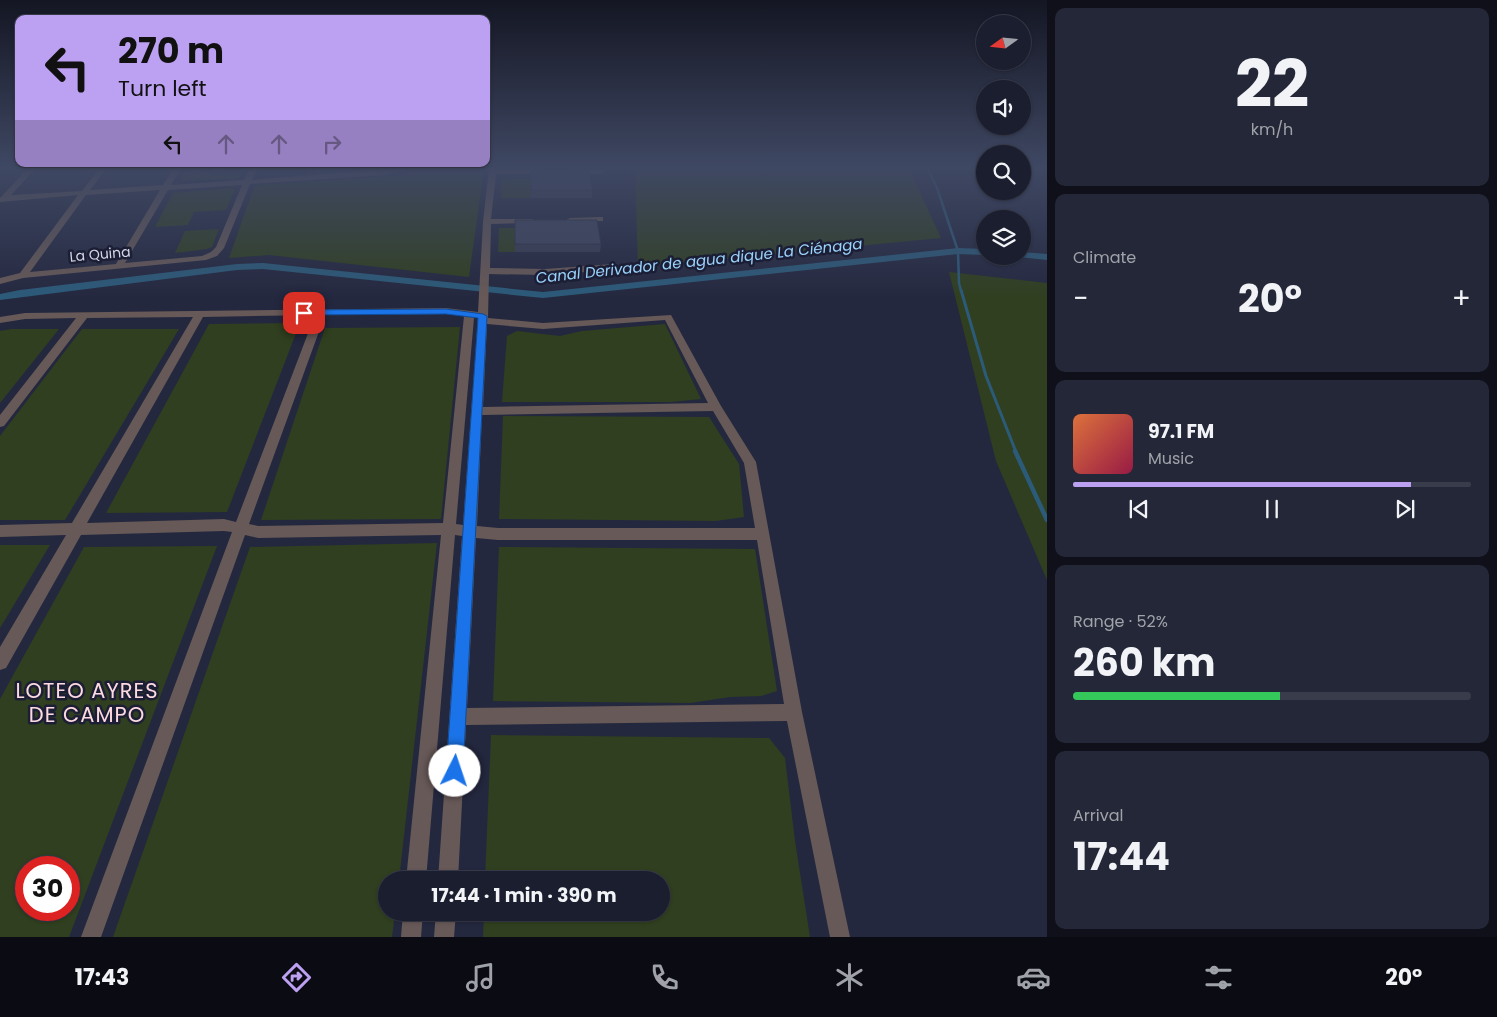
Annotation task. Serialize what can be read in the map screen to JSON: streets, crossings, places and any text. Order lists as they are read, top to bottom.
{
  "streets": {
    "street": ["La Quina"]
  },
  "districts": ["LOTEO AYRES DE CAMPO"],
  "water": ["Canal Derivador de agua dique La Ciénaga"],
  "north": "left",
  "page": {
    "tile": [
      ["22", "km/h"],
      "Climate",
      ["Range · 52%", "260 km"],
      ["Arrival", "17:44"]
    ],
    "turn": ["270 m", "Turn left"],
    "heat": ["−", "20°", "+"],
    "song": ["97.1 FM", "Music"],
    "limit": "30",
    "trip": "17:44 · 1 min · 390 m",
    "tabs": ["17:43", "20°"]
  }
}
